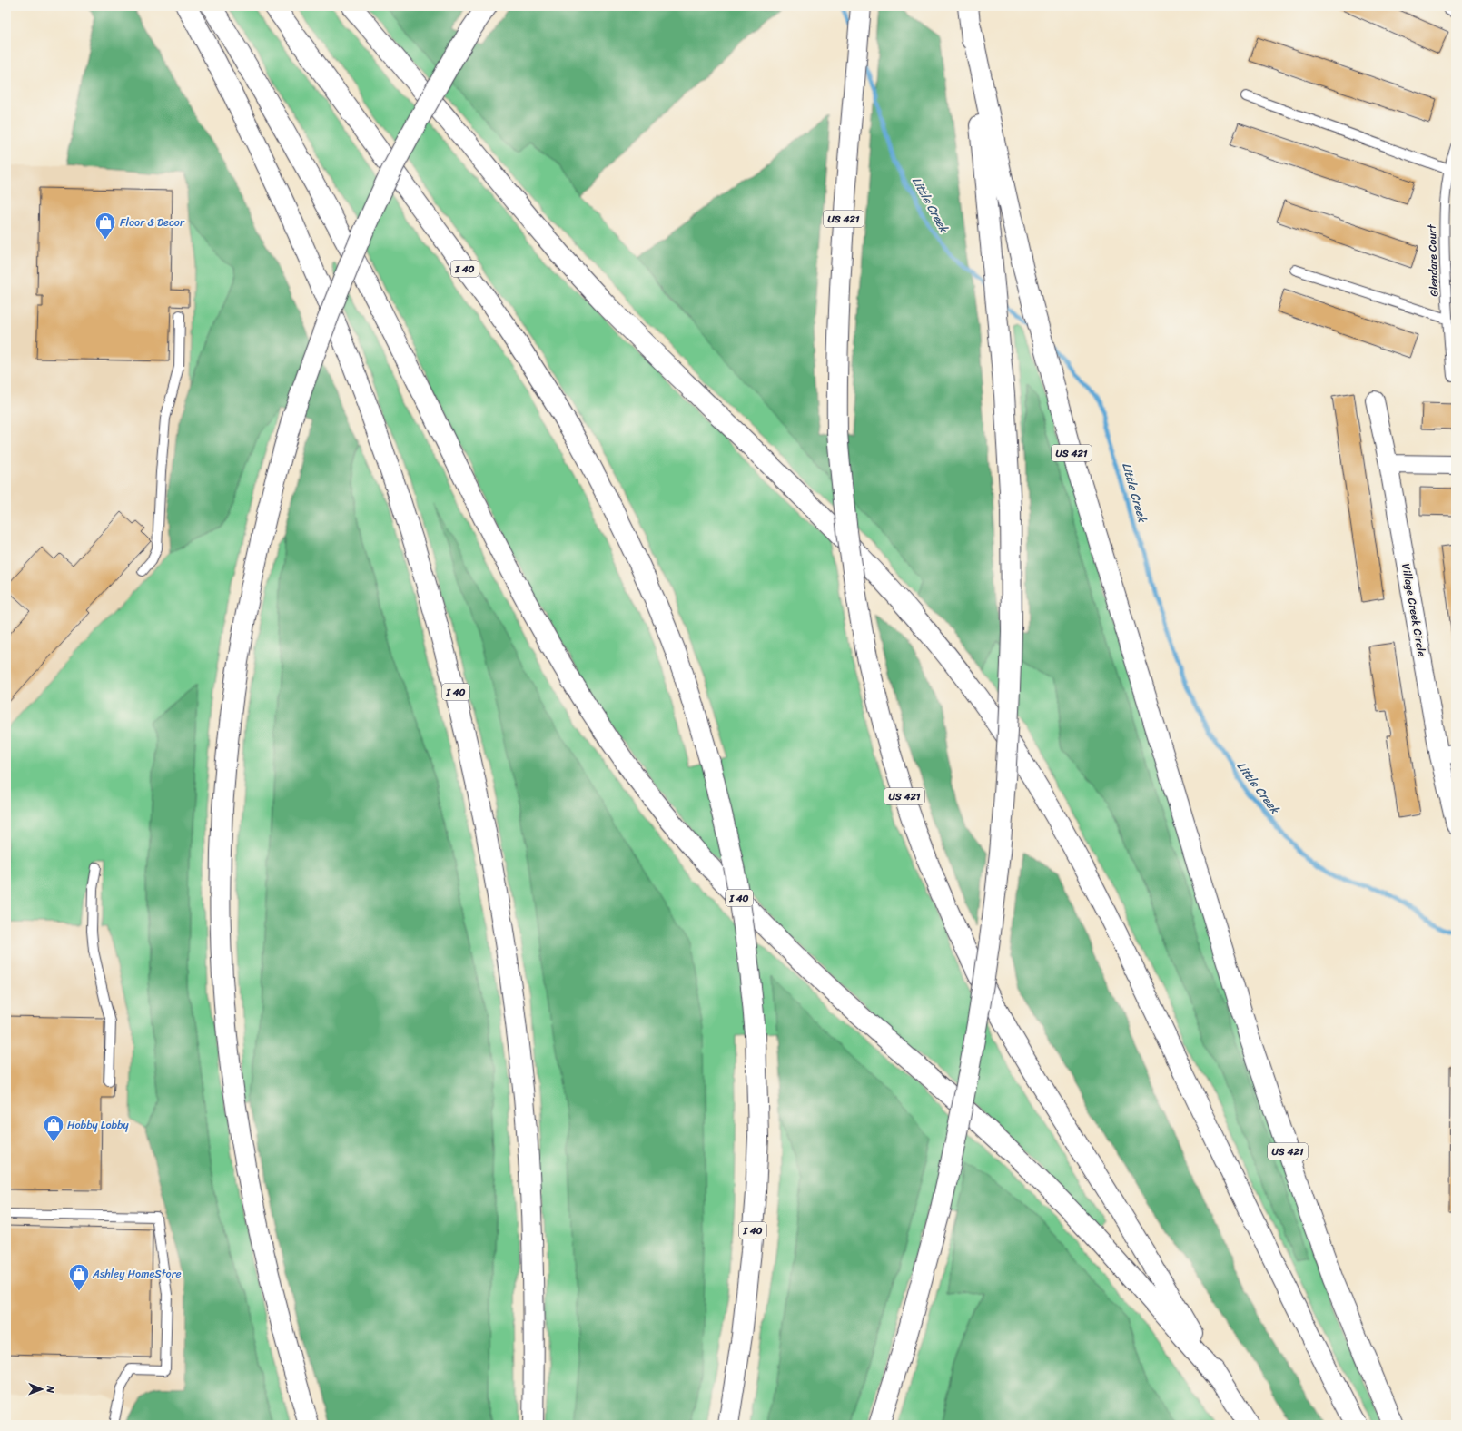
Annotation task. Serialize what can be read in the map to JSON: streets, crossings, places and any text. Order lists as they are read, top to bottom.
{
  "streets": {
    "highway": ["US 421", "I 40"],
    "street": ["Village Creek Circle"],
    "lane": ["Glendare Court"]
  },
  "water": ["Little Creek"],
  "places": {
    "shop": ["Floor & Decor", "Hobby Lobby", "Ashley HomeStore"]
  },
  "north": "right"
}
